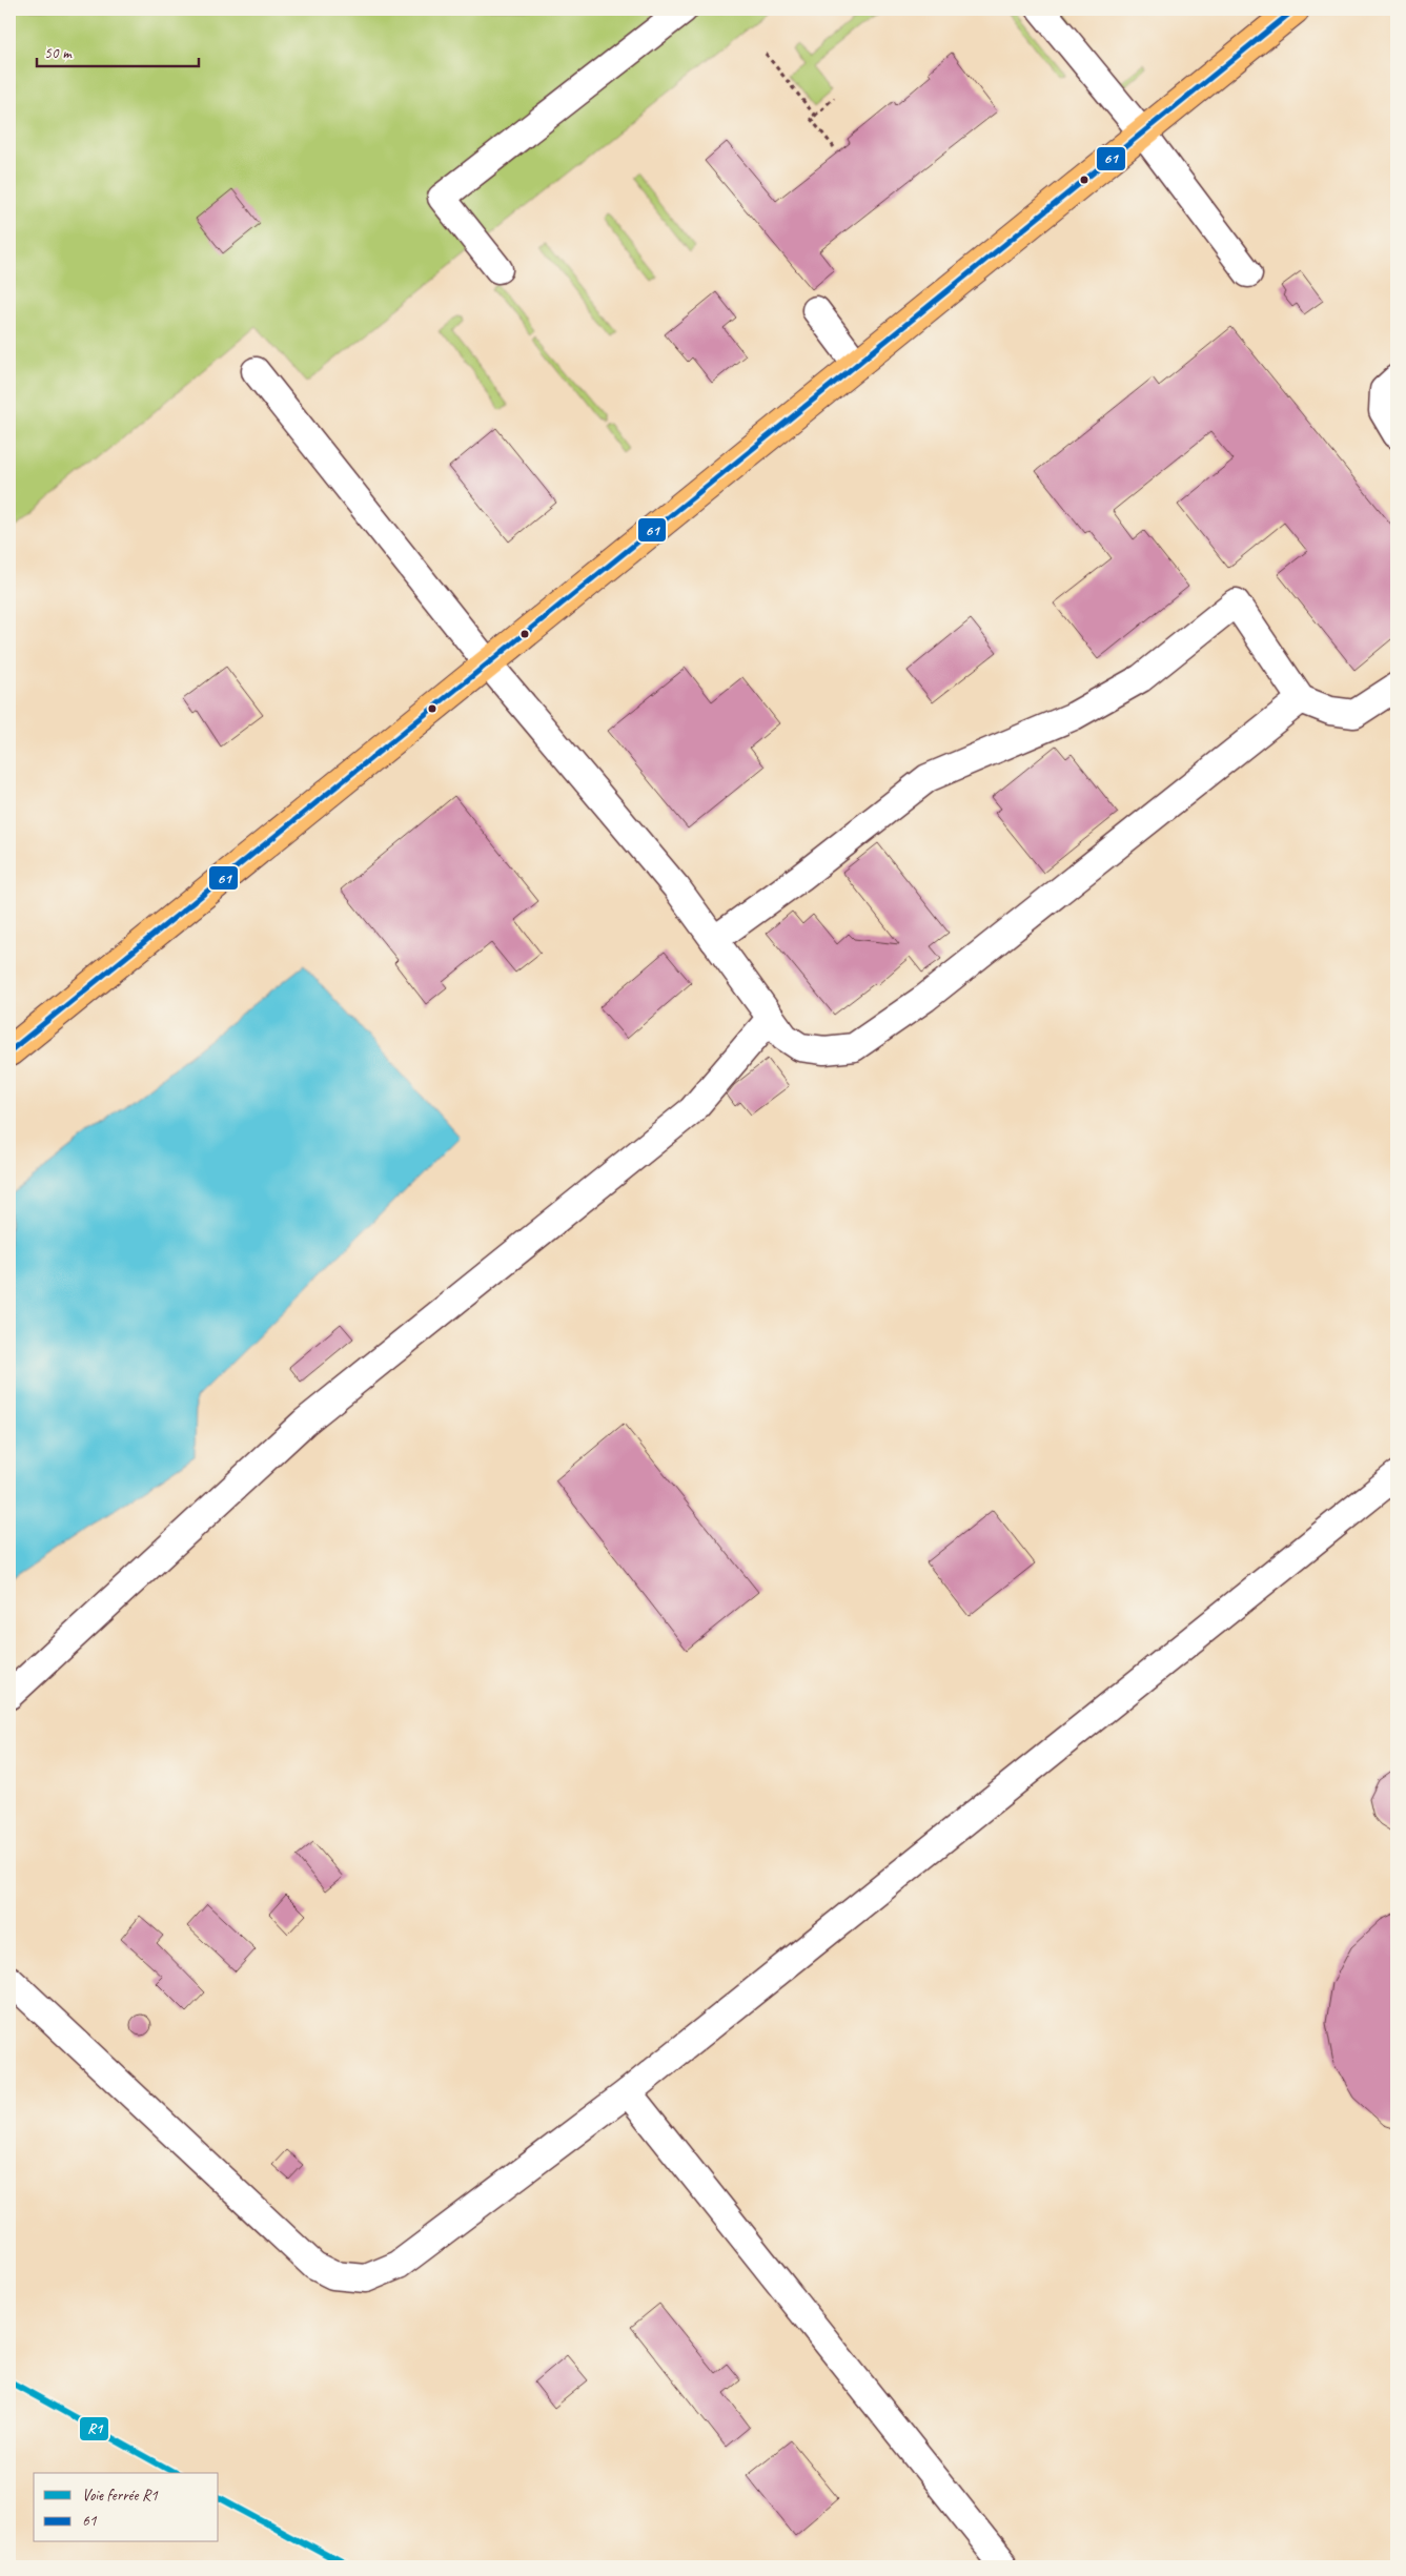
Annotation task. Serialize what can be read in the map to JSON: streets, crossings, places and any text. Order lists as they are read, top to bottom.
{
  "lines": ["transit line 61", "rail line R1"],
  "legend": ["Voie ferrée R1", "61"],
  "scale_bar": "50 m"
}
